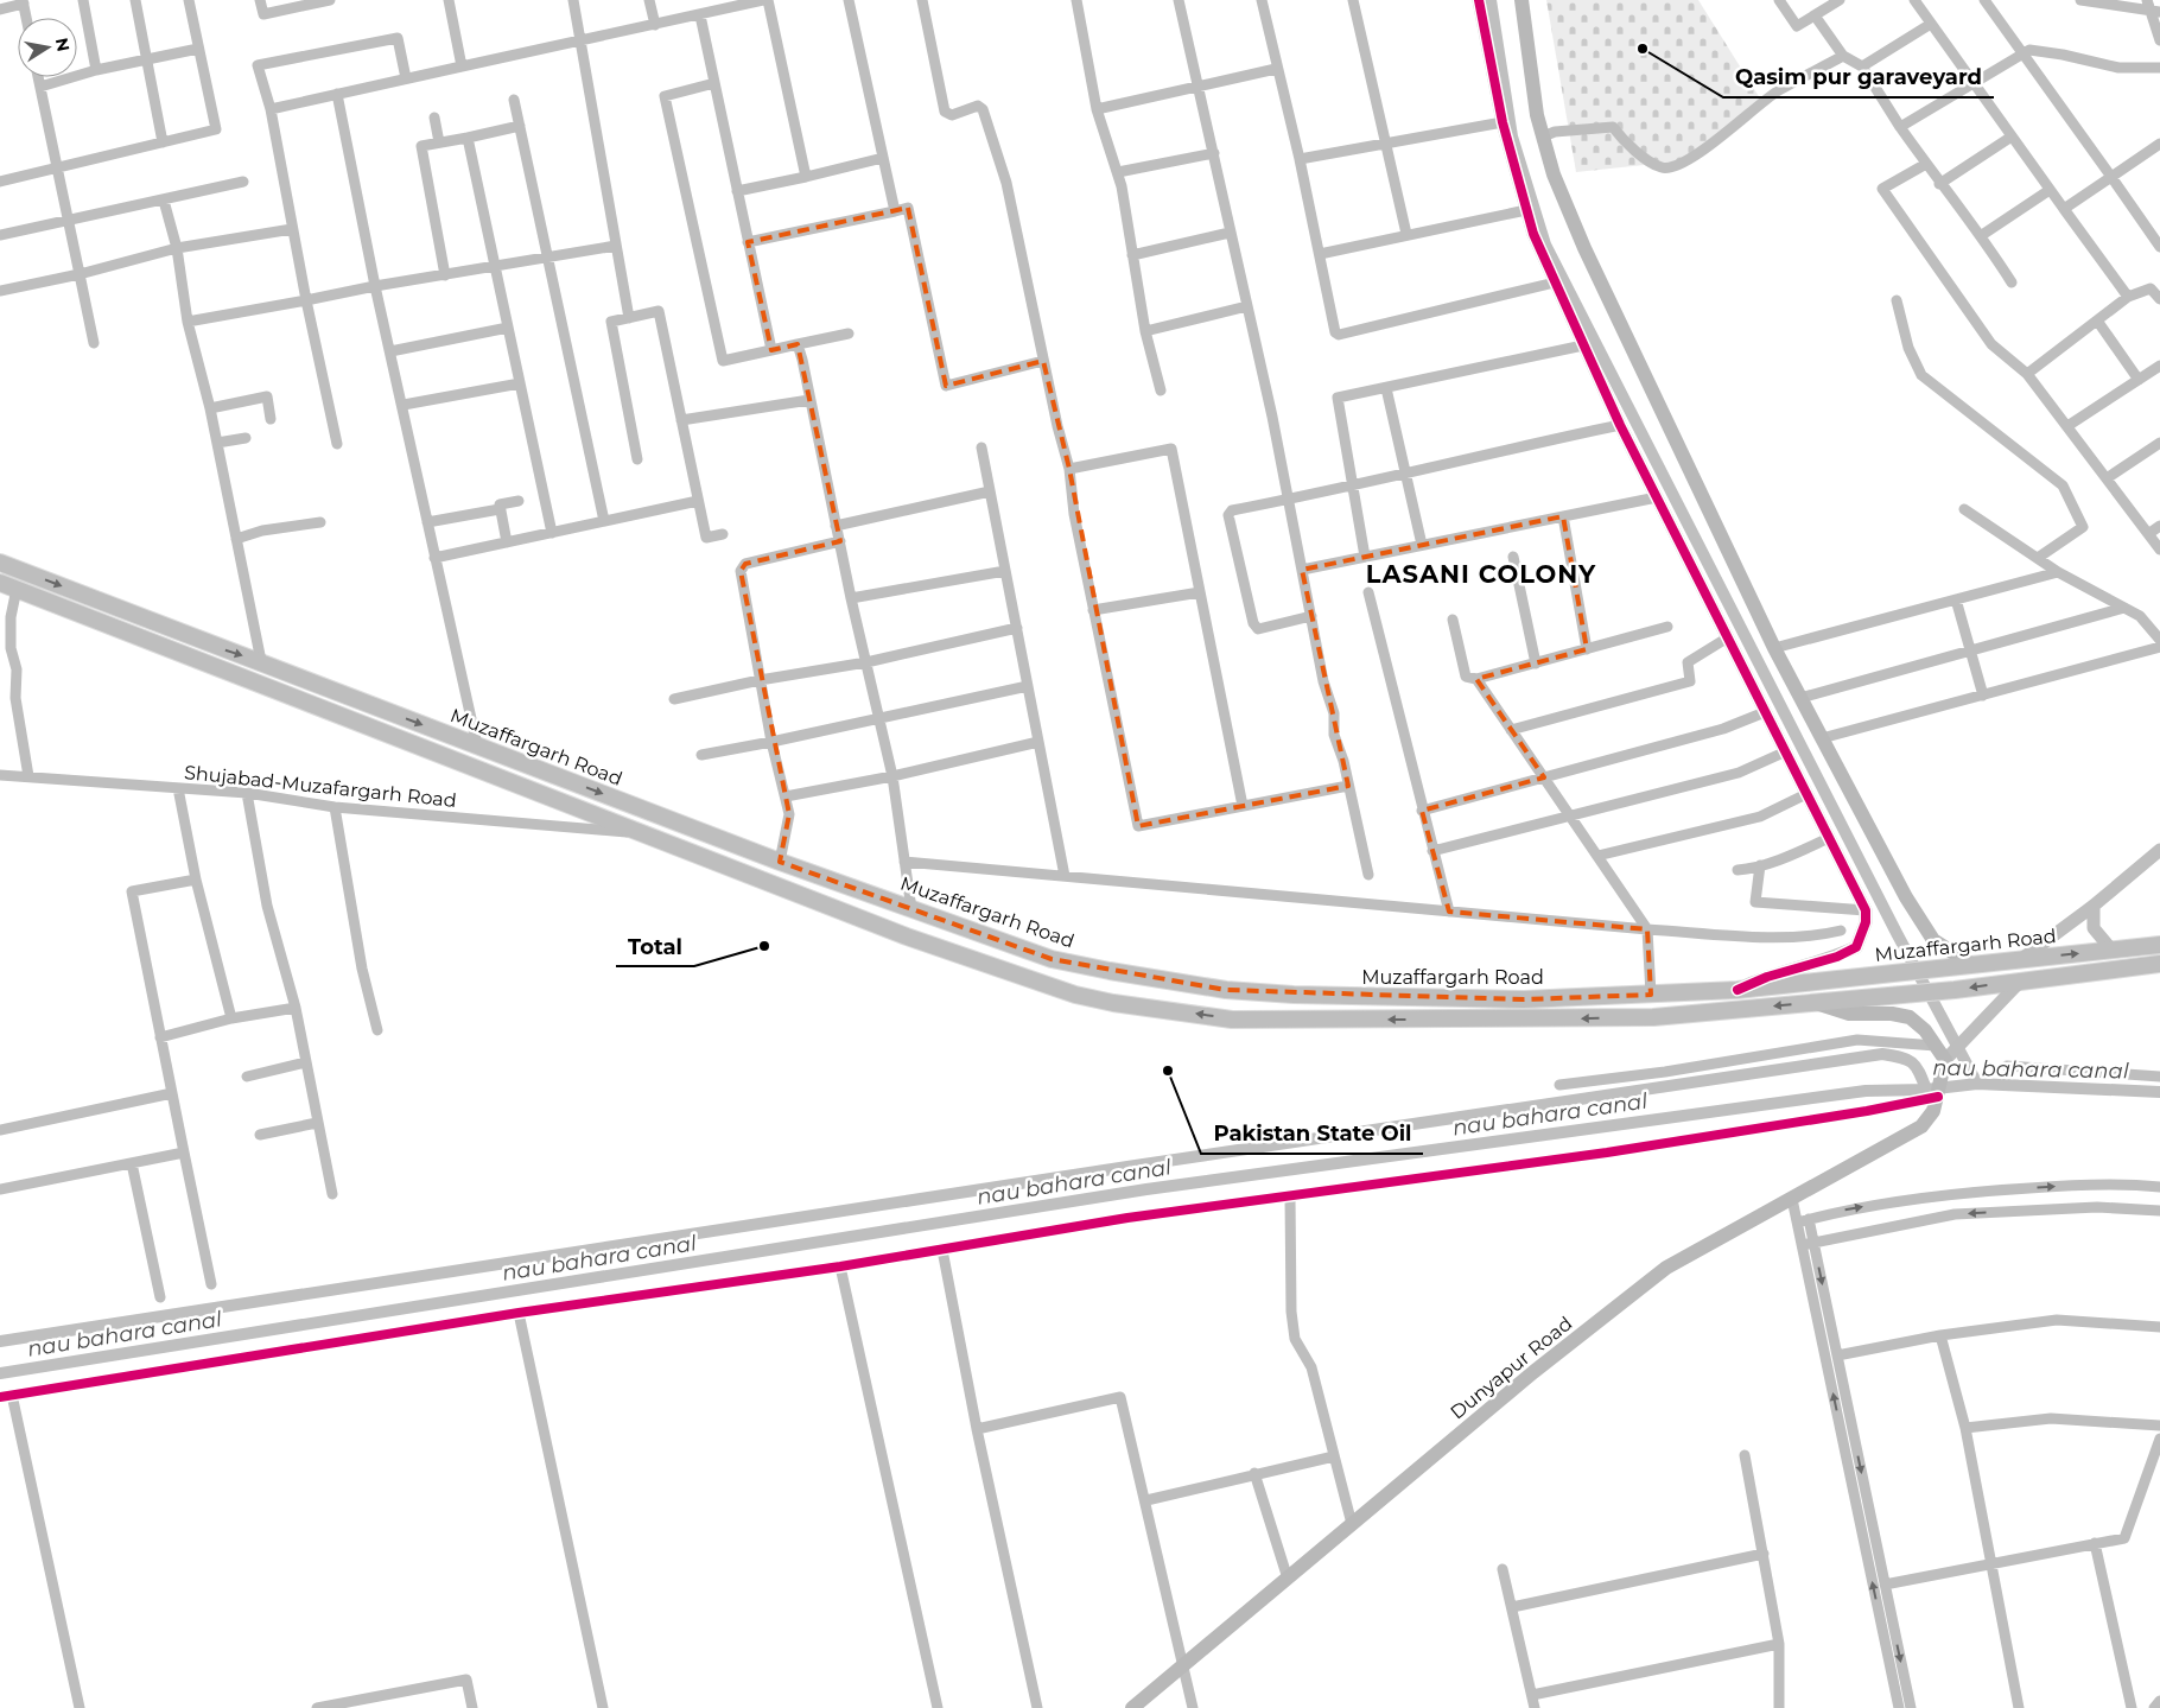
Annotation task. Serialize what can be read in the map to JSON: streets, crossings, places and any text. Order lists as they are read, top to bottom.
{
  "streets": {
    "main road": ["Muzaffargarh Road", "Dunyapur Road"],
    "street": ["Shujabad-Muzafargarh Road"]
  },
  "districts": ["LASANI COLONY"],
  "water": ["nau bahara canal"],
  "places": ["Qasim pur garaveyard", "Total", "Pakistan State Oil"],
  "north": "right"
}
